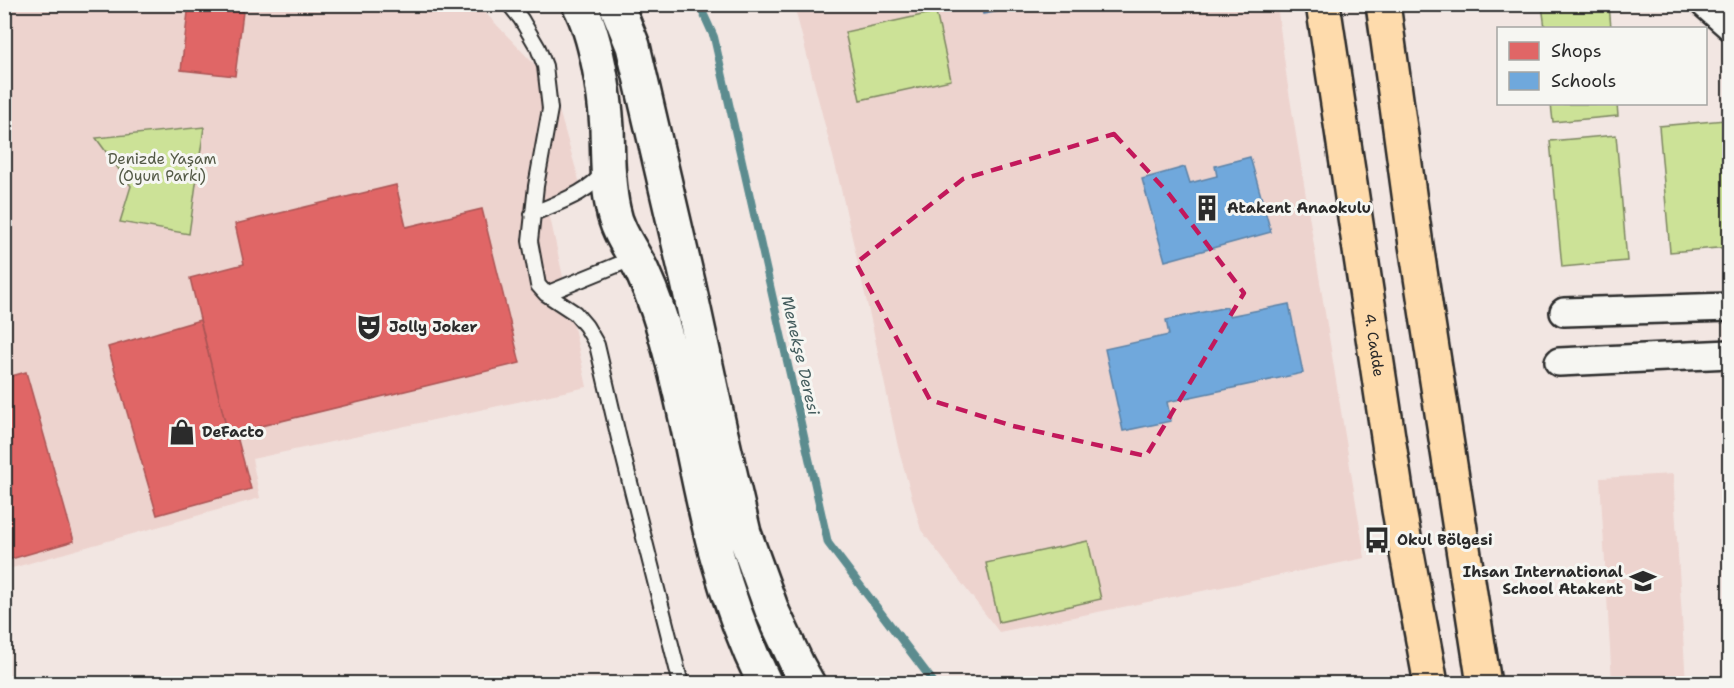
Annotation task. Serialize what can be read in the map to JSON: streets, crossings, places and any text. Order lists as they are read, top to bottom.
{
  "streets": {
    "main road": ["4. Cadde"]
  },
  "water": ["Menekşe Deresi"],
  "parks": ["Denizde Yaşam (Oyun Parkı)"],
  "places": {
    "building": ["Atakent Anaokulu"],
    "theatre": ["Jolly Joker"],
    "shop": ["DeFacto"],
    "bus stop": ["Okul Bölgesi"],
    "school or university": ["Ihsan International School Atakent"]
  },
  "legend": ["Shops", "Schools"]
}
